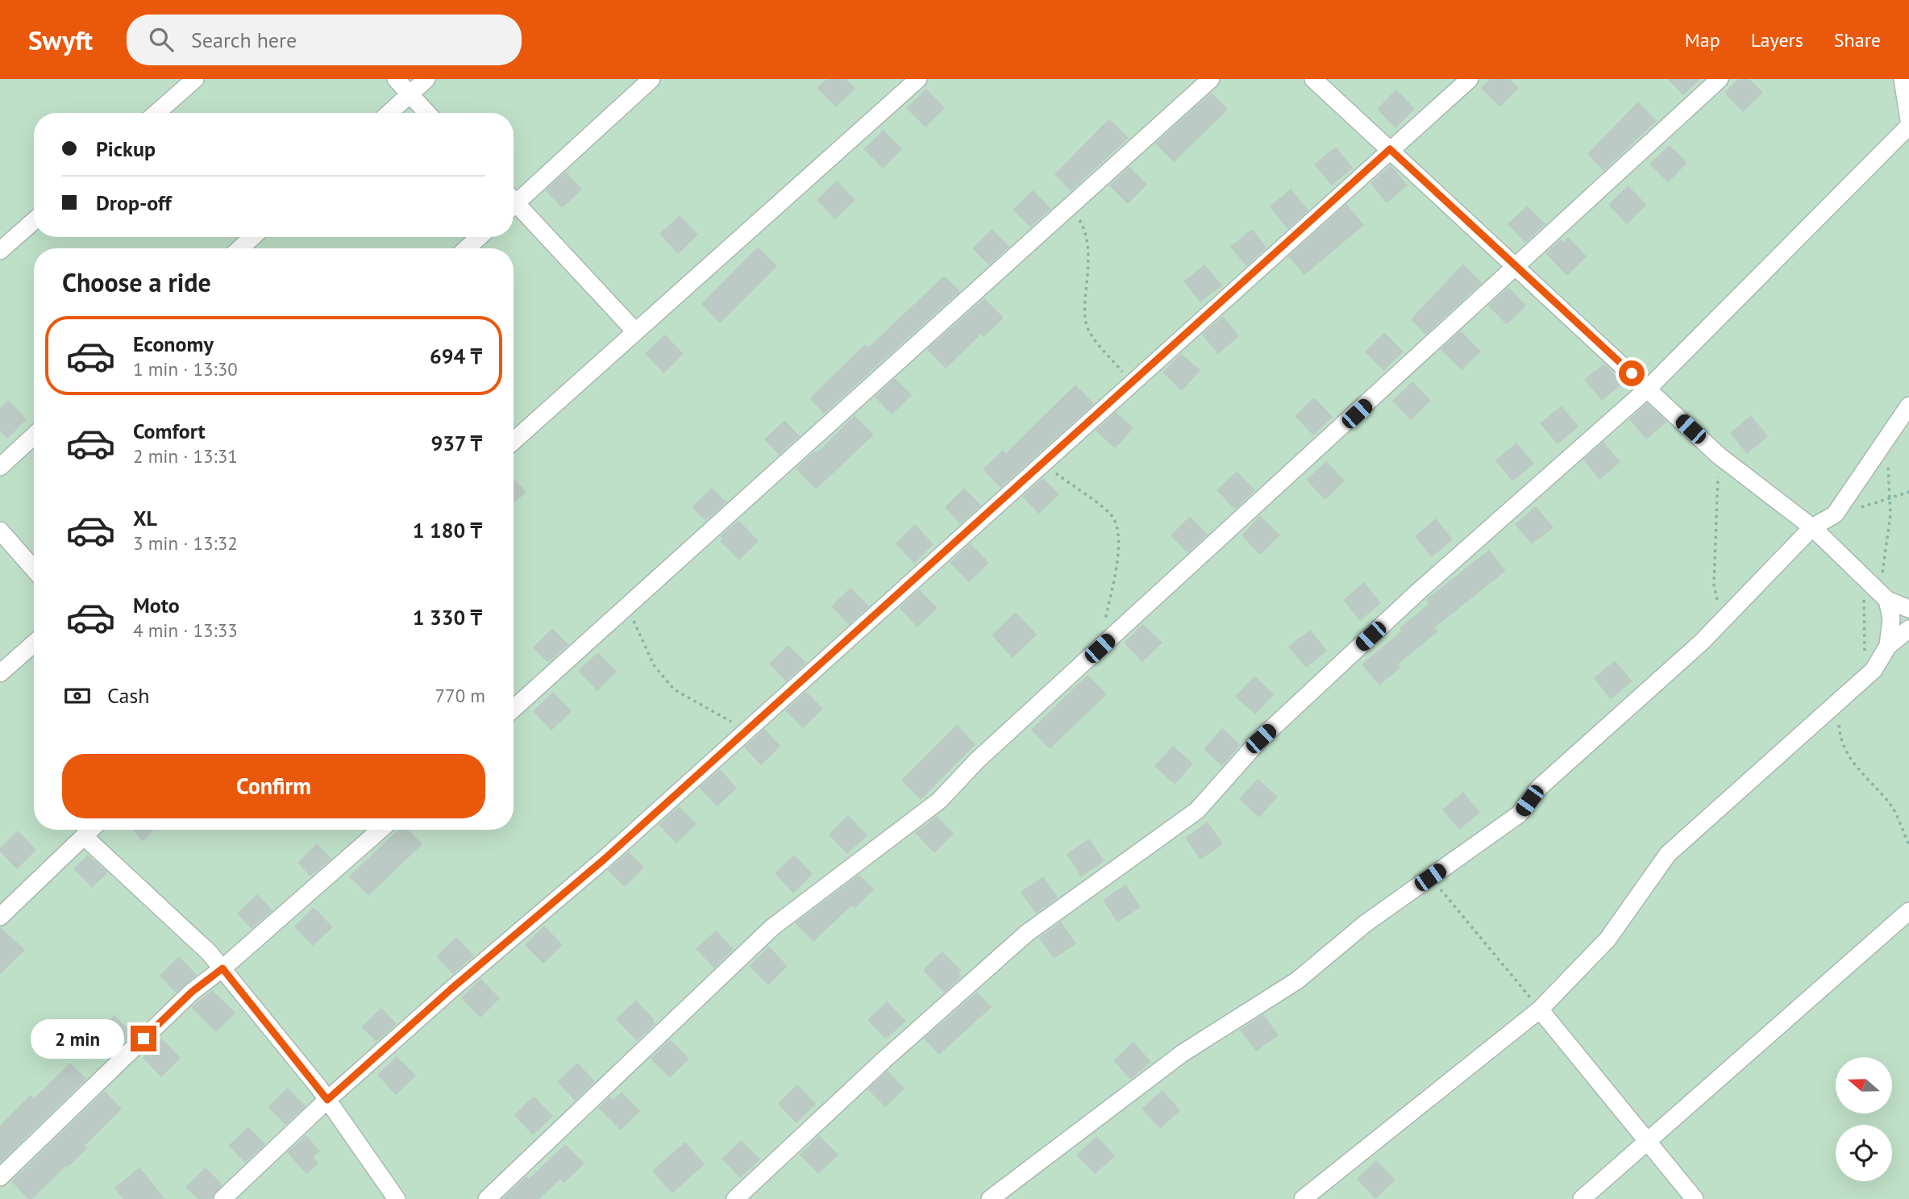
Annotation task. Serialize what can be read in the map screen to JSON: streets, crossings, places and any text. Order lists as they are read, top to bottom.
{
  "north": "left",
  "page": {
    "header": "Swyft",
    "search": "Search here",
    "nav": ["Map", "Layers", "Share"],
    "banner": ["Pickup", "Drop-off"],
    "heading": "Choose a ride",
    "list": [
      {
        "name": "Economy",
        "note": "1 min · 13:30",
        "value": "694 ₸"
      },
      {
        "name": "Comfort",
        "note": "2 min · 13:31",
        "value": "937 ₸"
      },
      {
        "name": "XL",
        "note": "3 min · 13:32",
        "value": "1 180 ₸"
      },
      {
        "name": "Moto",
        "note": "4 min · 13:33",
        "value": "1 330 ₸"
      }
    ],
    "pay": ["Cash", "770 m"],
    "buttons": "Confirm",
    "bubble": "2 min"
  }
}
